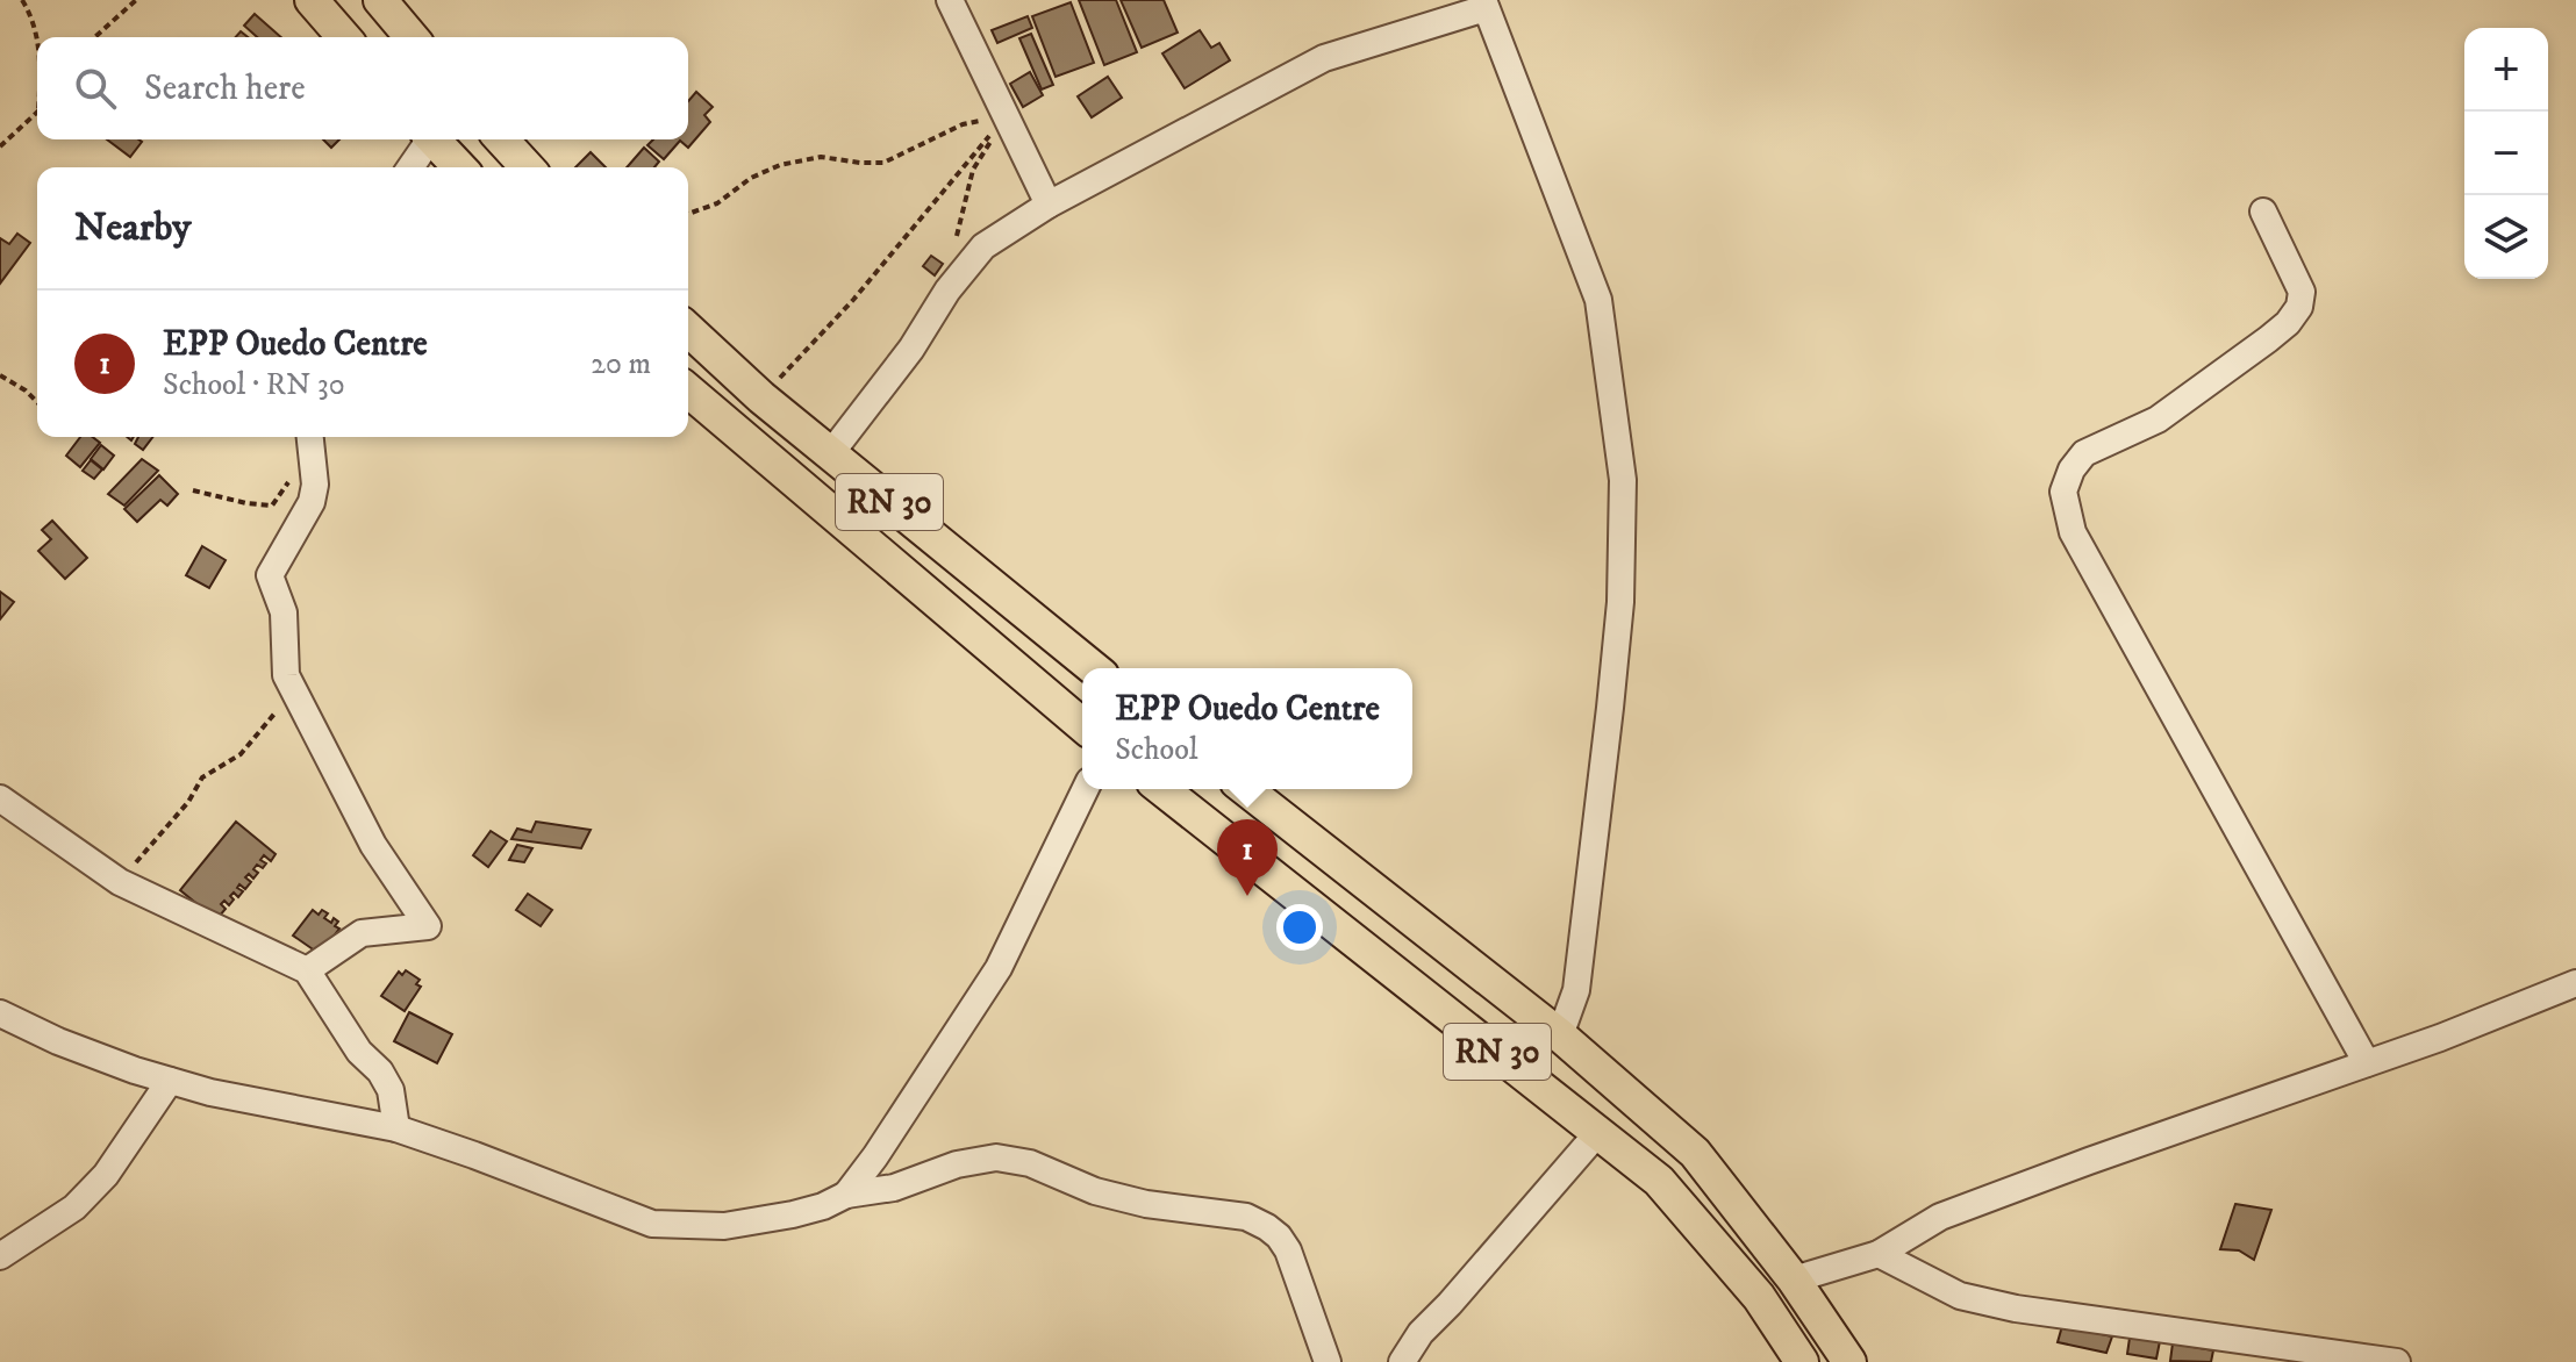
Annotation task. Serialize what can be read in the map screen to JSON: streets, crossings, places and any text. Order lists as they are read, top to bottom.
{
  "streets": {
    "main road": ["RN 30"]
  },
  "page": {
    "map_buttons": ["+", "−"],
    "search": "Search here",
    "heading": "Nearby",
    "list": [
      {
        "mark": "1",
        "name": "EPP Ouedo Centre",
        "note": "School · RN 30",
        "value": "20 m"
      }
    ],
    "popup": ["EPP Ouedo Centre", "School"],
    "pins": "1"
  }
}
